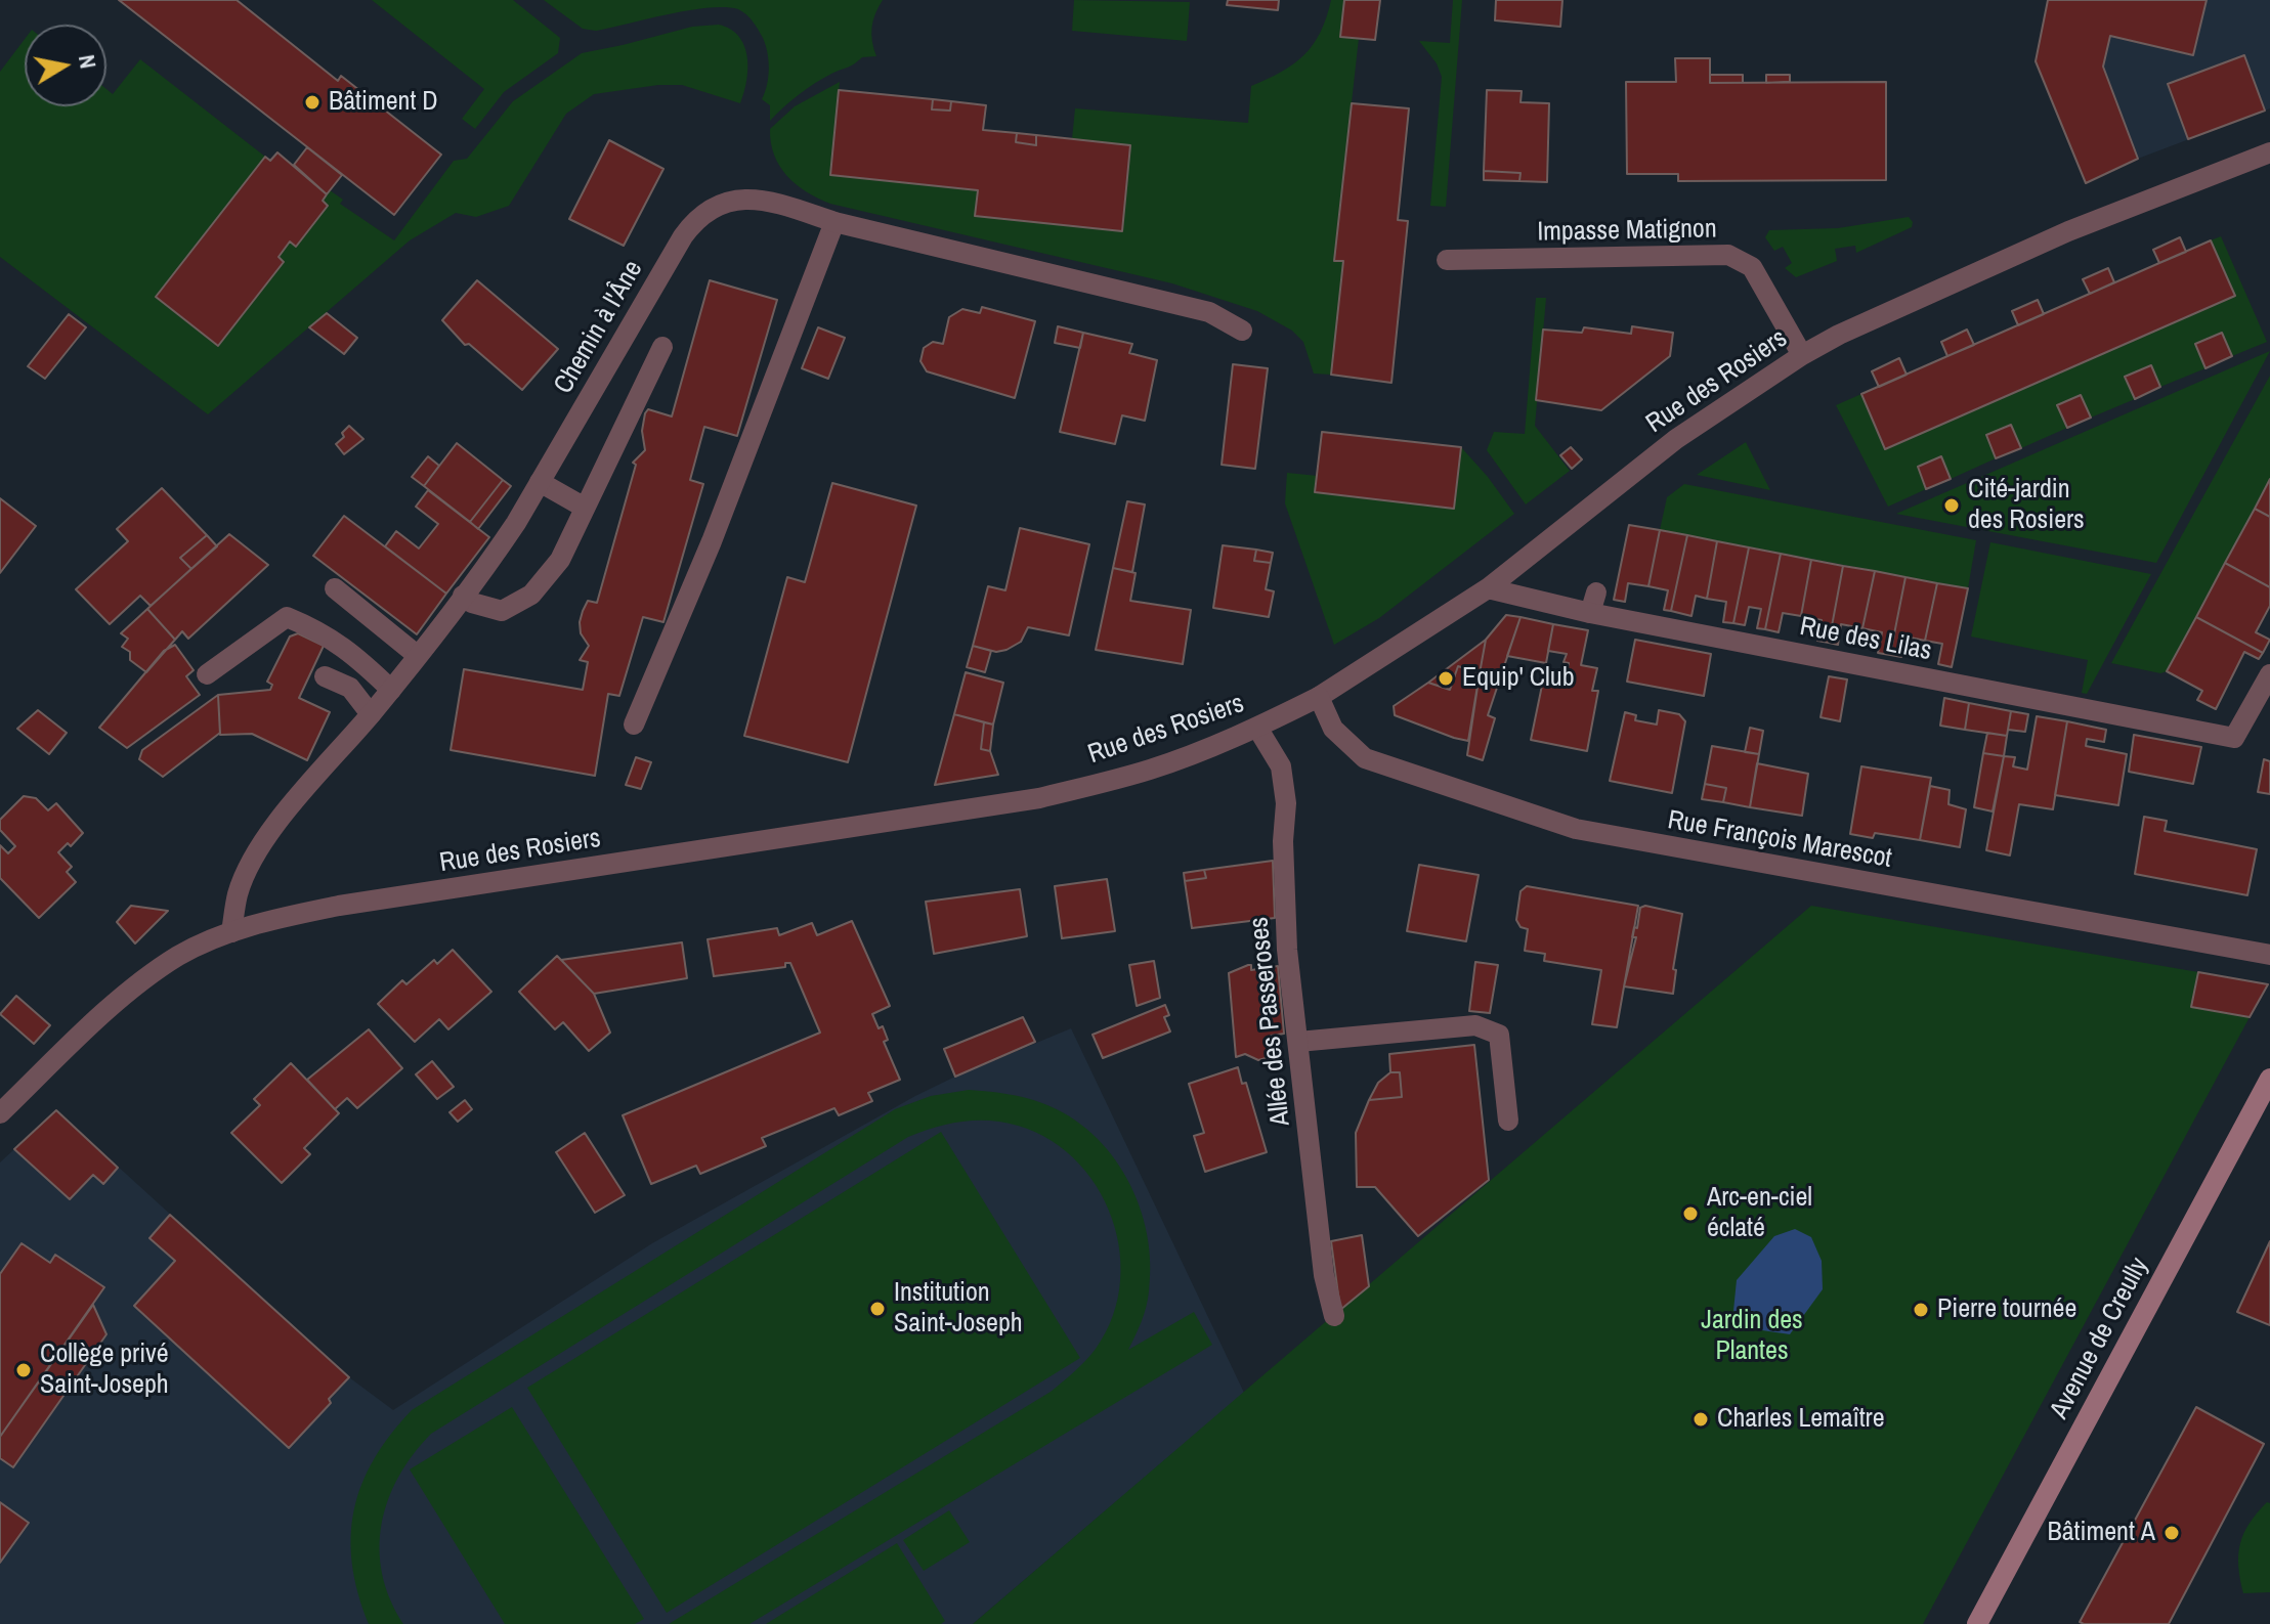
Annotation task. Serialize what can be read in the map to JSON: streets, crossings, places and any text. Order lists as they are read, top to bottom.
{
  "streets": {
    "main road": ["Avenue de Creully"],
    "street": [
      "Impasse Matignon",
      "Chemin à l'Âne",
      "Rue des Rosiers",
      "Rue des Lilas",
      "Rue François Marescot",
      "Allée des Passeroses"
    ]
  },
  "crossings": [
    ["Impasse Matignon", "Rue des Rosiers"],
    ["Chemin à l'Âne", "Rue des Rosiers"],
    ["Rue des Rosiers", "Rue des Lilas"],
    ["Rue des Rosiers", "Rue François Marescot"],
    ["Rue des Rosiers", "Allée des Passeroses"]
  ],
  "parks": ["Jardin des Plantes"],
  "places": [
    "Bâtiment D",
    "Cité-jardin des Rosiers",
    "Equip' Club",
    "Arc-en-ciel éclaté",
    "Institution Saint-Joseph",
    "Pierre tournée",
    "Collège privé Saint-Joseph",
    "Charles Lemaître",
    "Bâtiment A"
  ],
  "north": "right"
}
